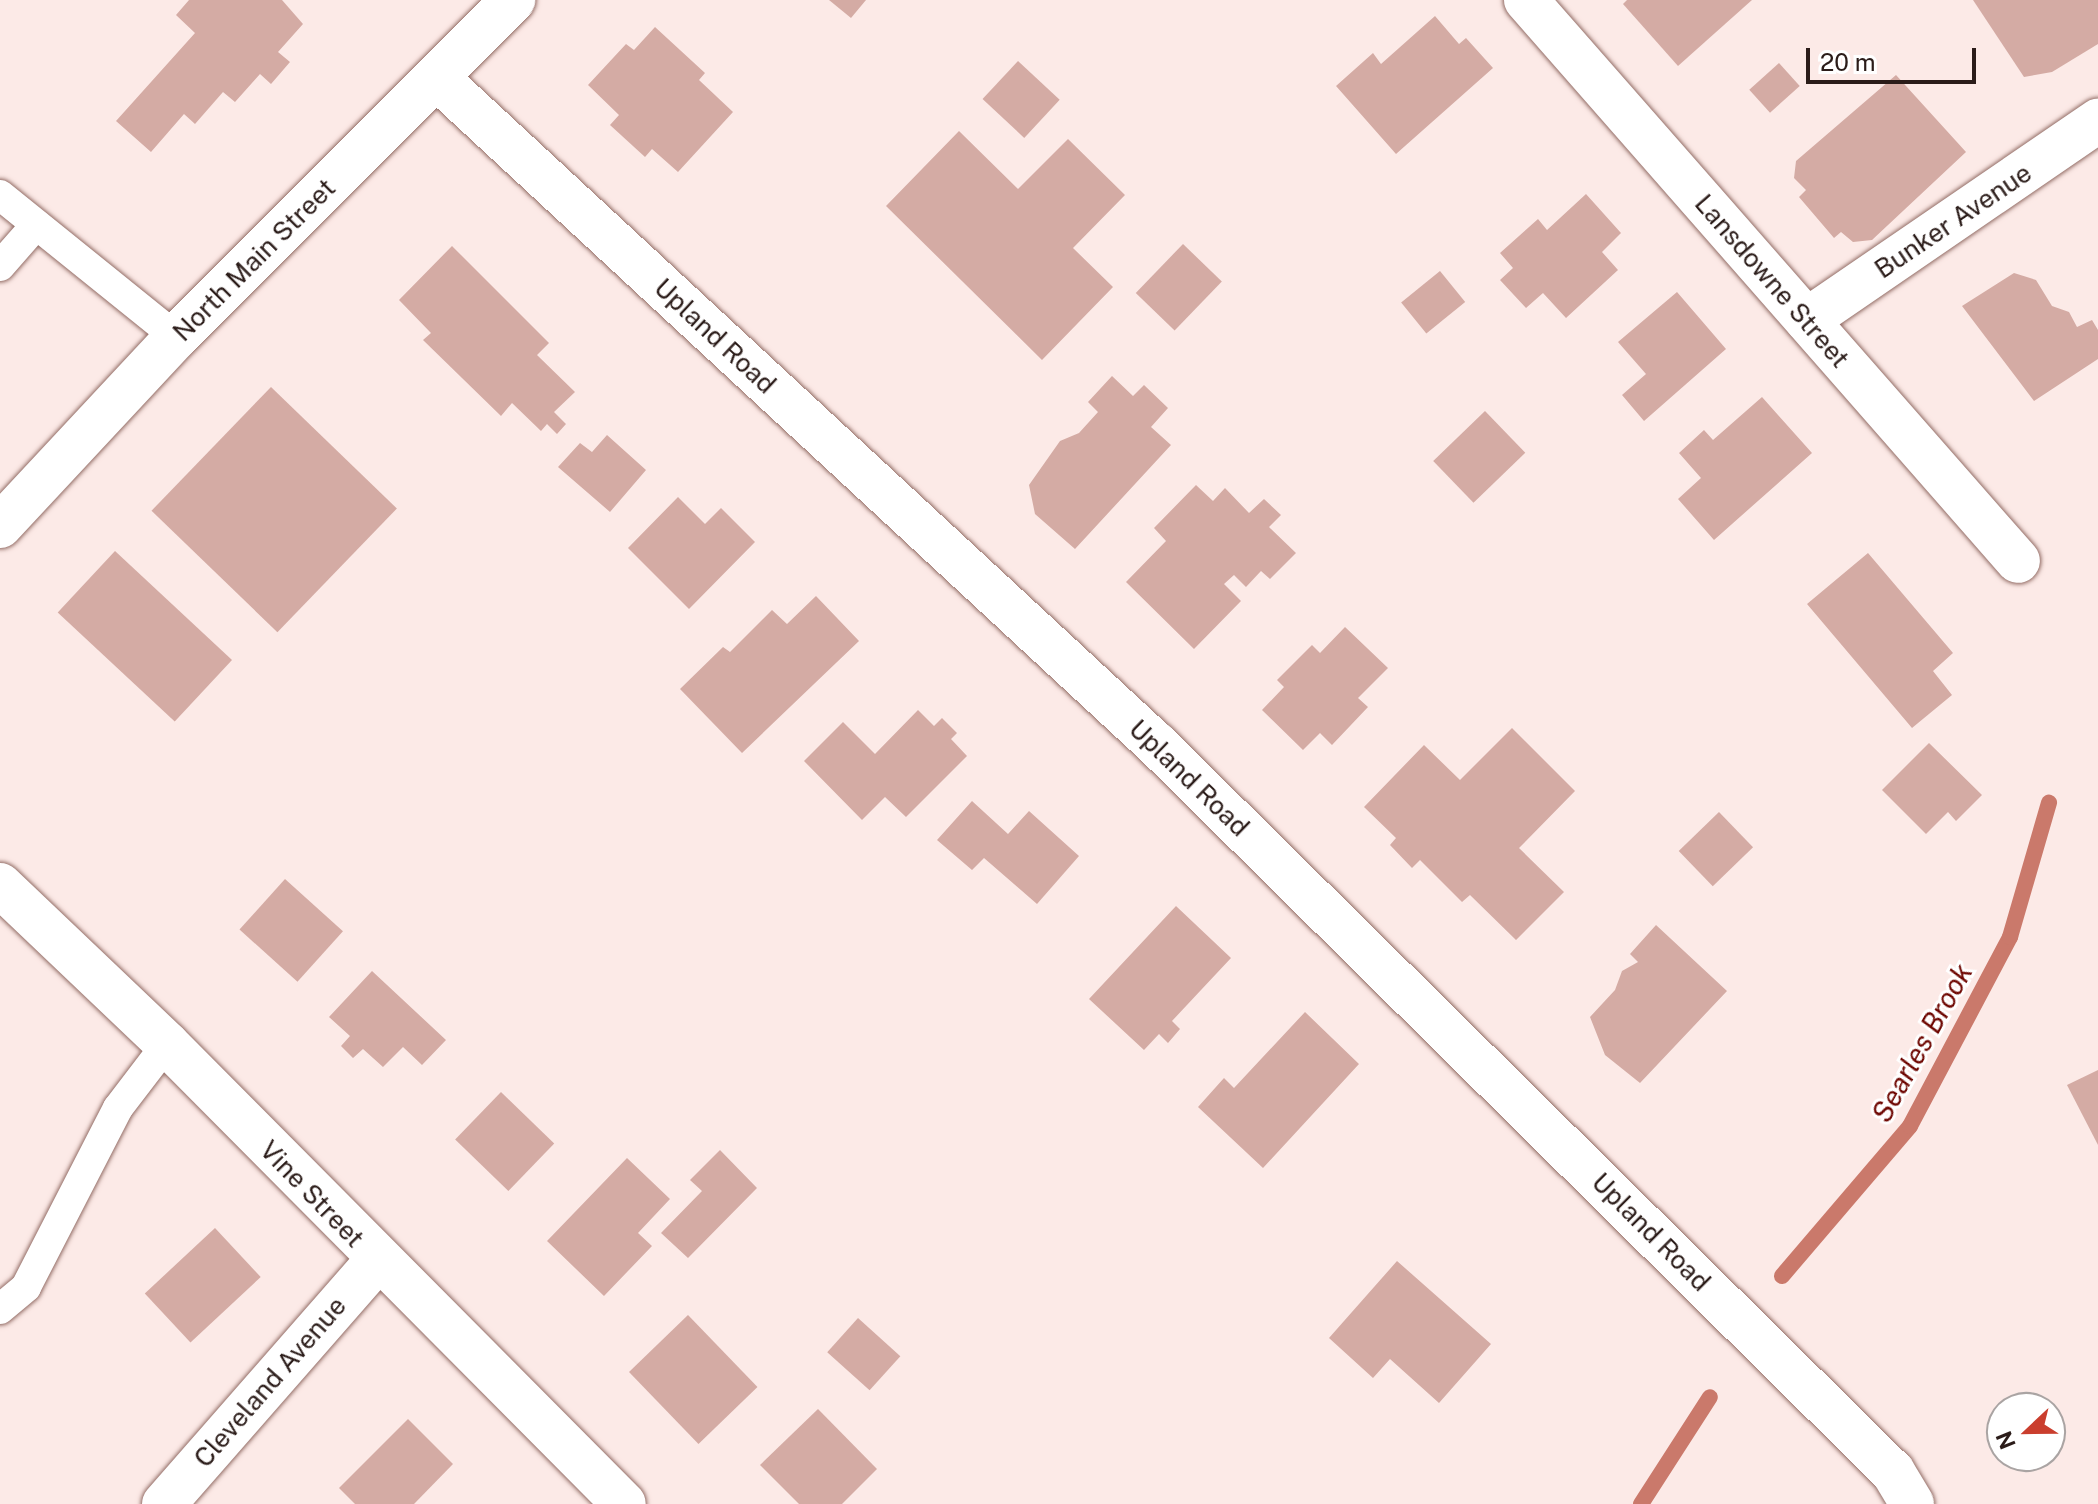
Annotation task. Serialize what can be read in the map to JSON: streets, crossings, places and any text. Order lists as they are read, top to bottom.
{
  "streets": {
    "street": [
      "Bunker Avenue",
      "North Main Street",
      "Lansdowne Street",
      "Upland Road",
      "Vine Street",
      "Cleveland Avenue"
    ]
  },
  "crossings": [
    ["Bunker Avenue", "Lansdowne Street"],
    ["North Main Street", "Upland Road"],
    ["Vine Street", "Cleveland Avenue"]
  ],
  "water": ["Searles Brook"],
  "scale_bar": "20 m",
  "north": "left"
}
